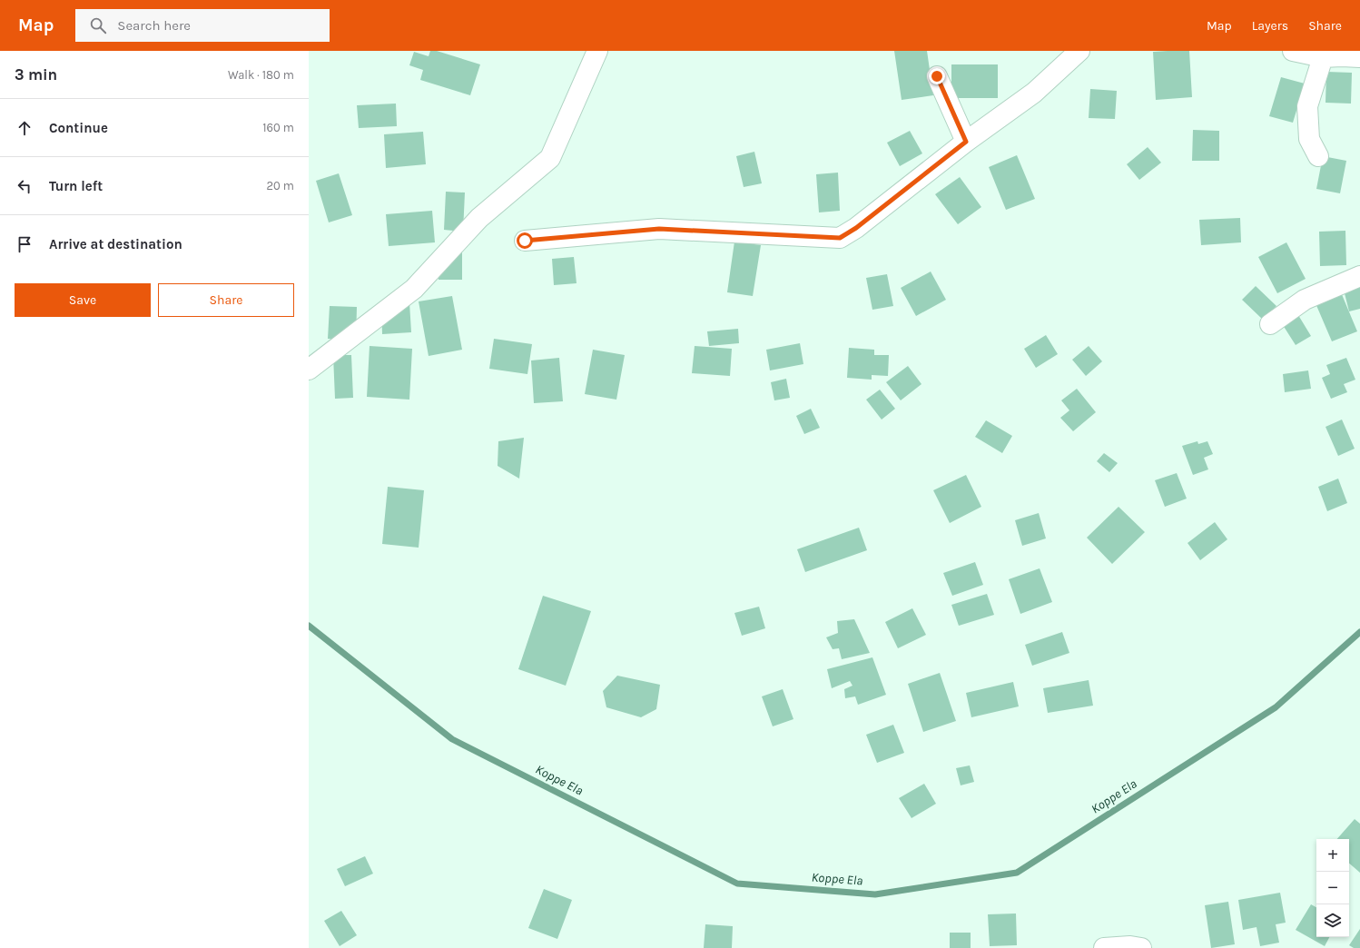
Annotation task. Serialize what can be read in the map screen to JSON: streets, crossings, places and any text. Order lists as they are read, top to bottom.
{
  "water": ["Koppe Ela"],
  "page": {
    "header": "Map",
    "search": "Search here",
    "nav": ["Map", "Layers", "Share"],
    "heading": ["3 min", "Walk · 180 m"],
    "list": [
      ["Continue", "160 m"],
      ["Turn left", "20 m"],
      "Arrive at destination"
    ],
    "buttons": ["Save", "Share"],
    "map_buttons": ["+", "−"]
  }
}
